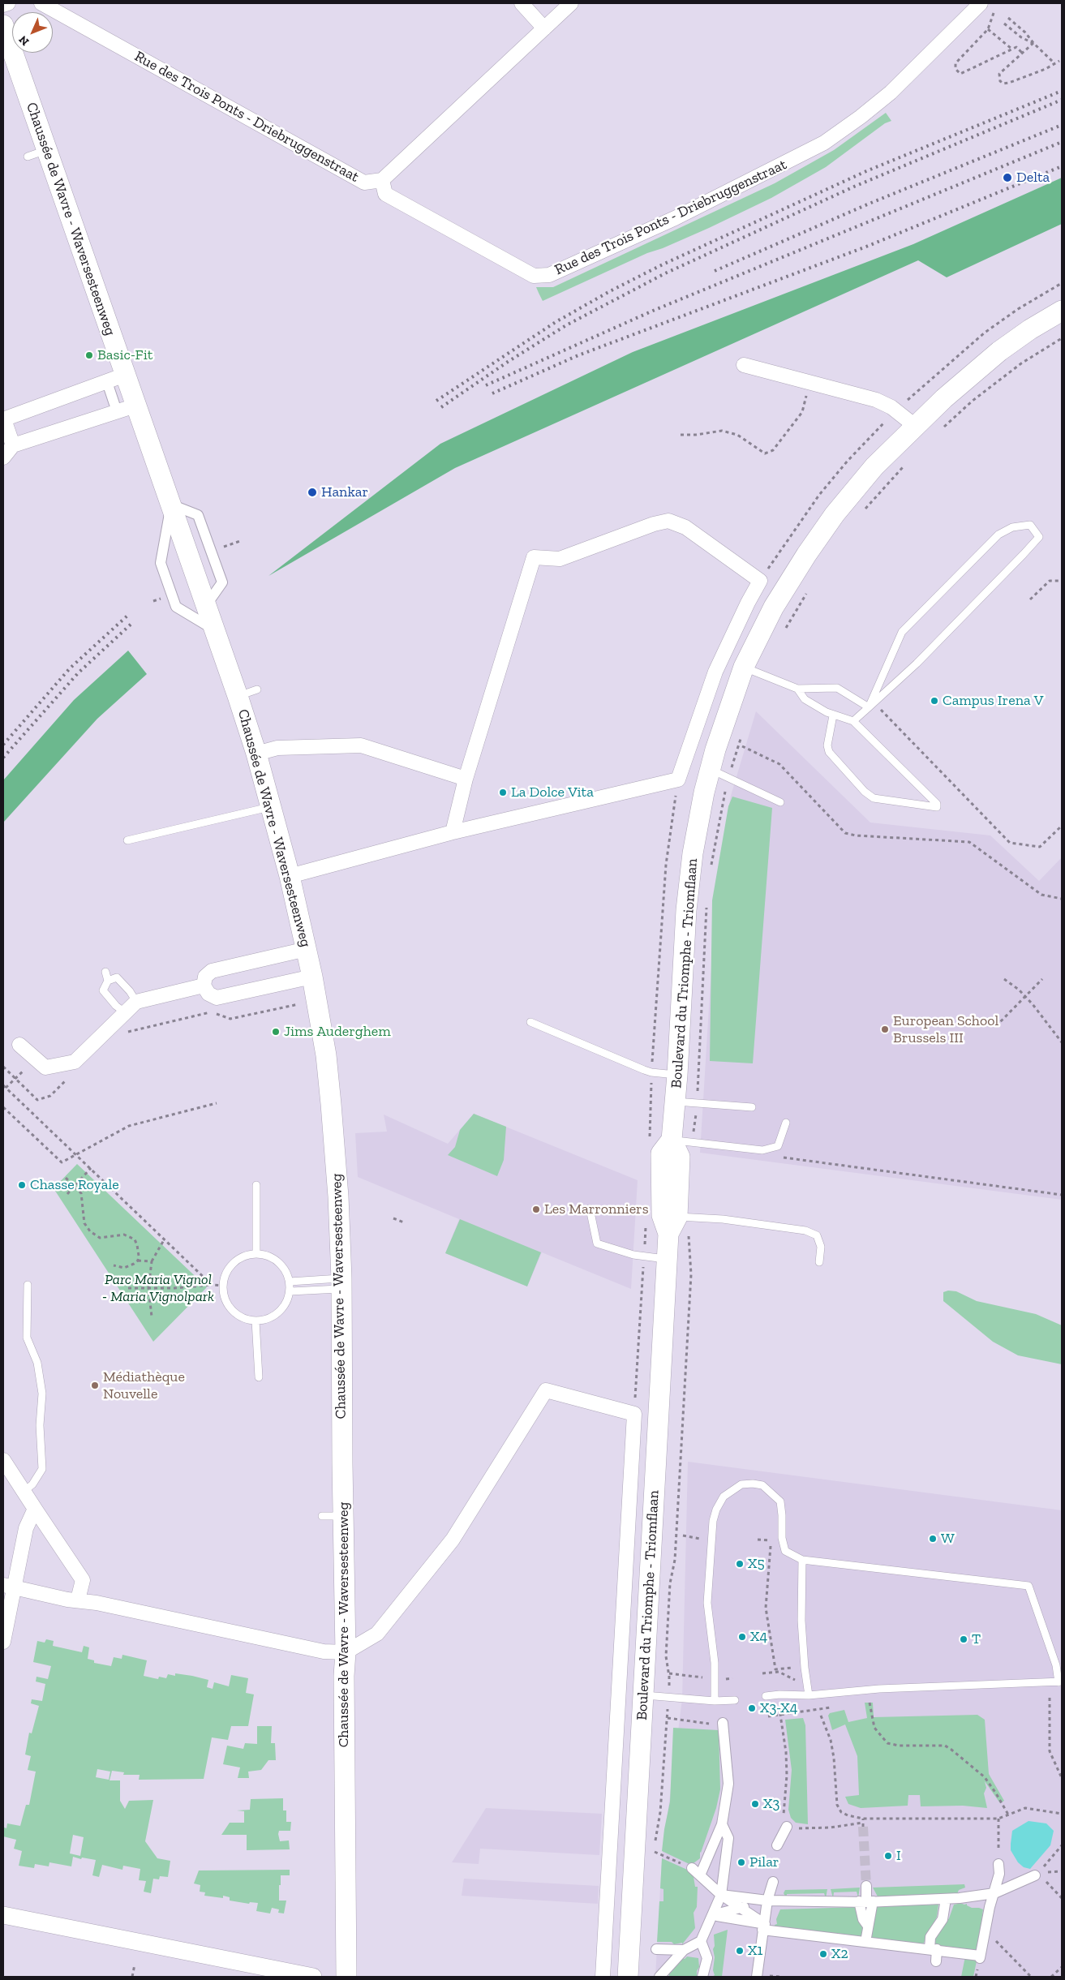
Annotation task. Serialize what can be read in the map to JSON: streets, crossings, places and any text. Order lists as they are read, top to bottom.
{
  "streets": {
    "main road": ["Chaussée de Wavre - Waversesteenweg", "Boulevard du Triomphe - Triomflaan"],
    "street": ["Rue des Trois Ponts - Driebruggenstraat"]
  },
  "parks": ["Parc Maria Vignol - Maria Vignolpark"],
  "places": [
    "Delta",
    "Basic-Fit",
    "Hankar",
    "Campus Irena V",
    "La Dolce Vita",
    "European School Brussels III",
    "Jims Auderghem",
    "Chasse Royale",
    "Les Marronniers",
    "Médiathèque Nouvelle",
    "W",
    "X5",
    "X4",
    "T",
    "X3-X4",
    "X3",
    "I",
    "Pilar",
    "X1",
    "X2"
  ],
  "north": "bottom left"
}
